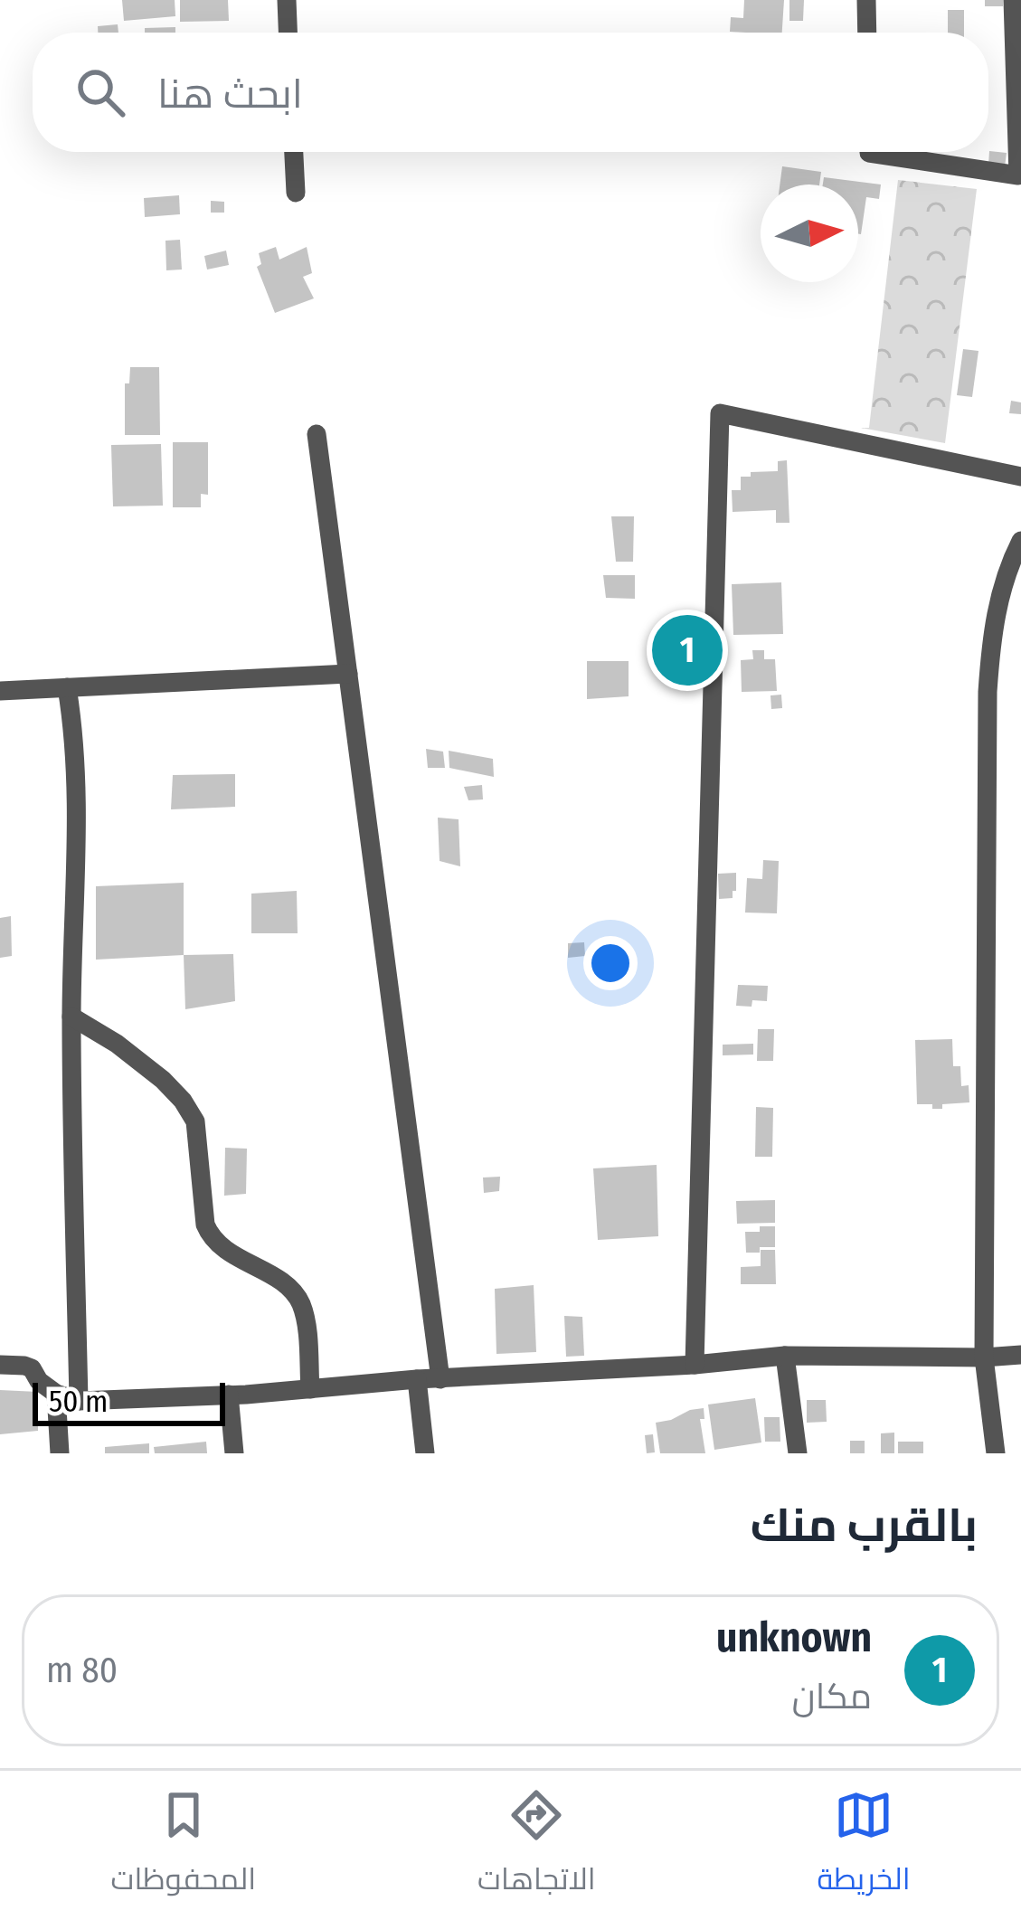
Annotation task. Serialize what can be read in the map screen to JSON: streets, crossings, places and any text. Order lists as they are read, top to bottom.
{
  "scale_bar": "50 m",
  "north": "right",
  "page": {
    "search": "ابحث هنا",
    "pins": "1",
    "scale": "50 m",
    "heading": "بالقرب منك",
    "list": [
      {
        "mark": "1",
        "name": "unknown",
        "note": "مكان",
        "value": "80 m"
      }
    ],
    "nav": ["الخريطة", "الاتجاهات", "المحفوظات"]
  }
}
